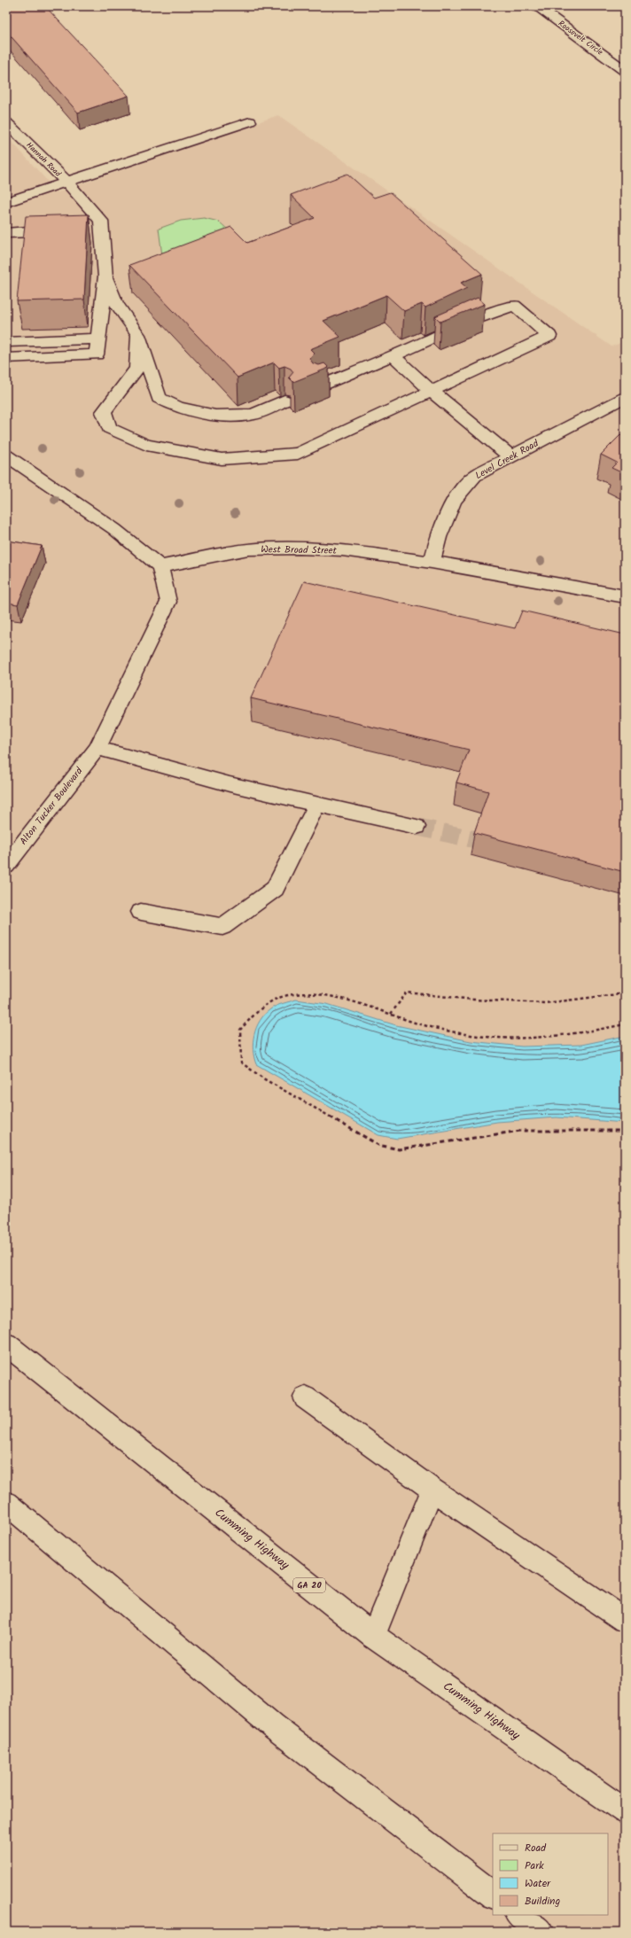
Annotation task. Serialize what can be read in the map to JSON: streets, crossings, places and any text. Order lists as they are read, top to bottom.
{
  "streets": {
    "main road": [
      "Roosevelt Circle",
      "Hannah Road",
      "Level Creek Road",
      "West Broad Street",
      "Alton Tucker Boulevard",
      "Cumming Highway",
      "GA 20"
    ]
  },
  "crossings": [
    ["Level Creek Road", "West Broad Street"],
    ["West Broad Street", "Alton Tucker Boulevard"]
  ],
  "legend": [
    "Road",
    "Park",
    "Water",
    "Building"
  ]
}
